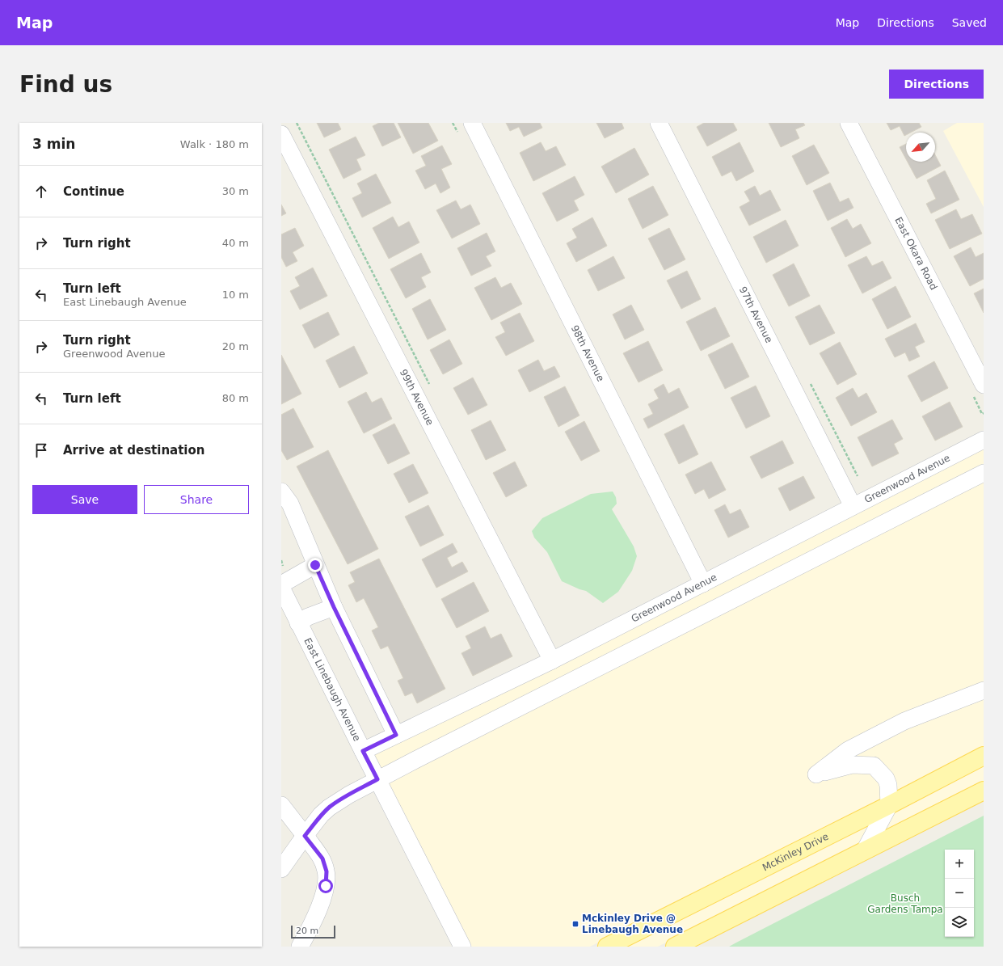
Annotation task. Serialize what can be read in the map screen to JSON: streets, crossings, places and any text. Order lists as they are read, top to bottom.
{
  "streets": {
    "main road": ["McKinley Drive"],
    "street": [
      "East Okara Road",
      "97th Avenue",
      "98th Avenue",
      "99th Avenue",
      "Greenwood Avenue",
      "East Linebaugh Avenue"
    ]
  },
  "crossings": [
    ["97th Avenue", "Greenwood Avenue"],
    ["98th Avenue", "Greenwood Avenue"],
    ["99th Avenue", "Greenwood Avenue"],
    ["Greenwood Avenue", "East Linebaugh Avenue"]
  ],
  "parks": ["Busch Gardens Tampa"],
  "places": {
    "transit": ["Mckinley Drive @ Linebaugh Avenue"]
  },
  "scale_bar": "20 m",
  "north": "bottom left",
  "page": {
    "header": "Map",
    "nav": ["Map", "Directions", "Saved"],
    "buttons": [
      "Directions",
      ["Save", "Share"]
    ],
    "title": "Find us",
    "heading": ["3 min", "Walk · 180 m"],
    "list": [
      ["Continue", "30 m"],
      ["Turn right", "40 m"],
      ["Turn left", "East Linebaugh Avenue", "10 m"],
      ["Turn right", "Greenwood Avenue", "20 m"],
      ["Turn left", "80 m"],
      "Arrive at destination"
    ],
    "map_buttons": ["+", "−"],
    "scale": "20 m"
  }
}
